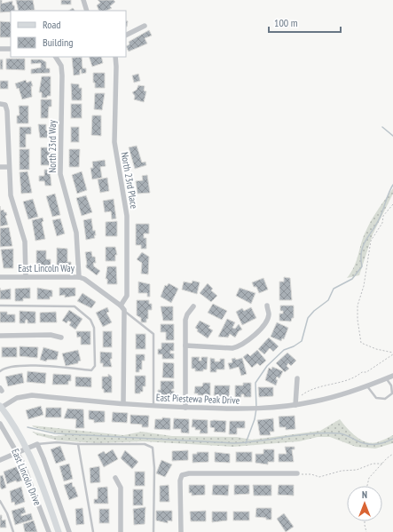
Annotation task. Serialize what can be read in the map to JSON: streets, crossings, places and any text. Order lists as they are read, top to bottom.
{
  "streets": {
    "main road": ["East Lincoln Drive"],
    "street": [
      "North 23rd Way",
      "North 23rd Place",
      "East Lincoln Way",
      "East Piestewa Peak Drive"
    ]
  },
  "crossings": [
    ["North 23rd Way", "East Lincoln Way"],
    ["North 23rd Place", "East Lincoln Way"],
    ["East Piestewa Peak Drive", "East Lincoln Drive"]
  ],
  "legend": ["Road", "Building"],
  "scale_bar": "100 m",
  "north": "top"
}
